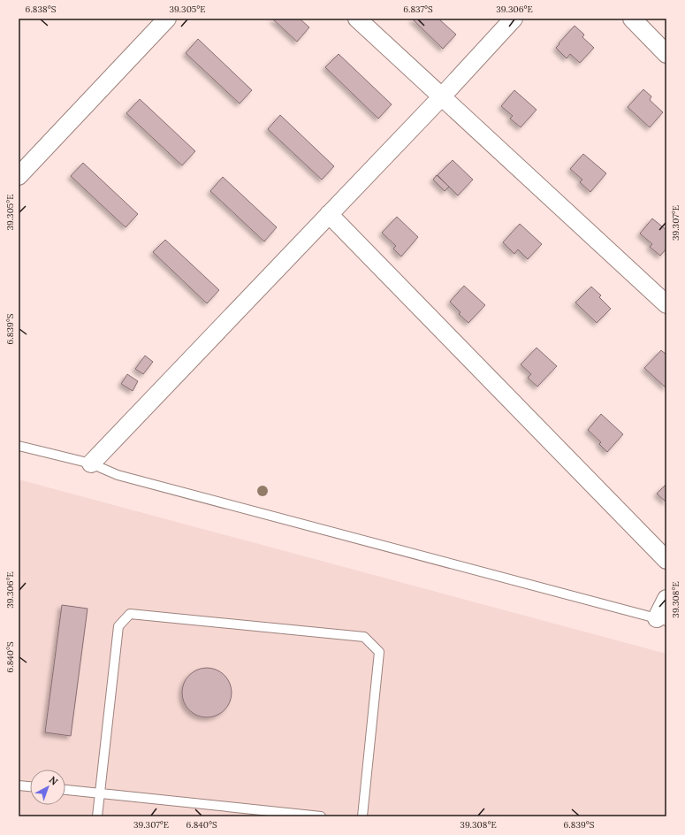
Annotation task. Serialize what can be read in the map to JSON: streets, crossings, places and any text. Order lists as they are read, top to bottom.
{
  "north": "top right",
  "coordinates": [
    "6.838°S",
    "39.305°E",
    "6.837°S",
    "39.306°E",
    "39.307°E",
    "6.839°S",
    "39.308°E",
    "6.840°S"
  ]
}
